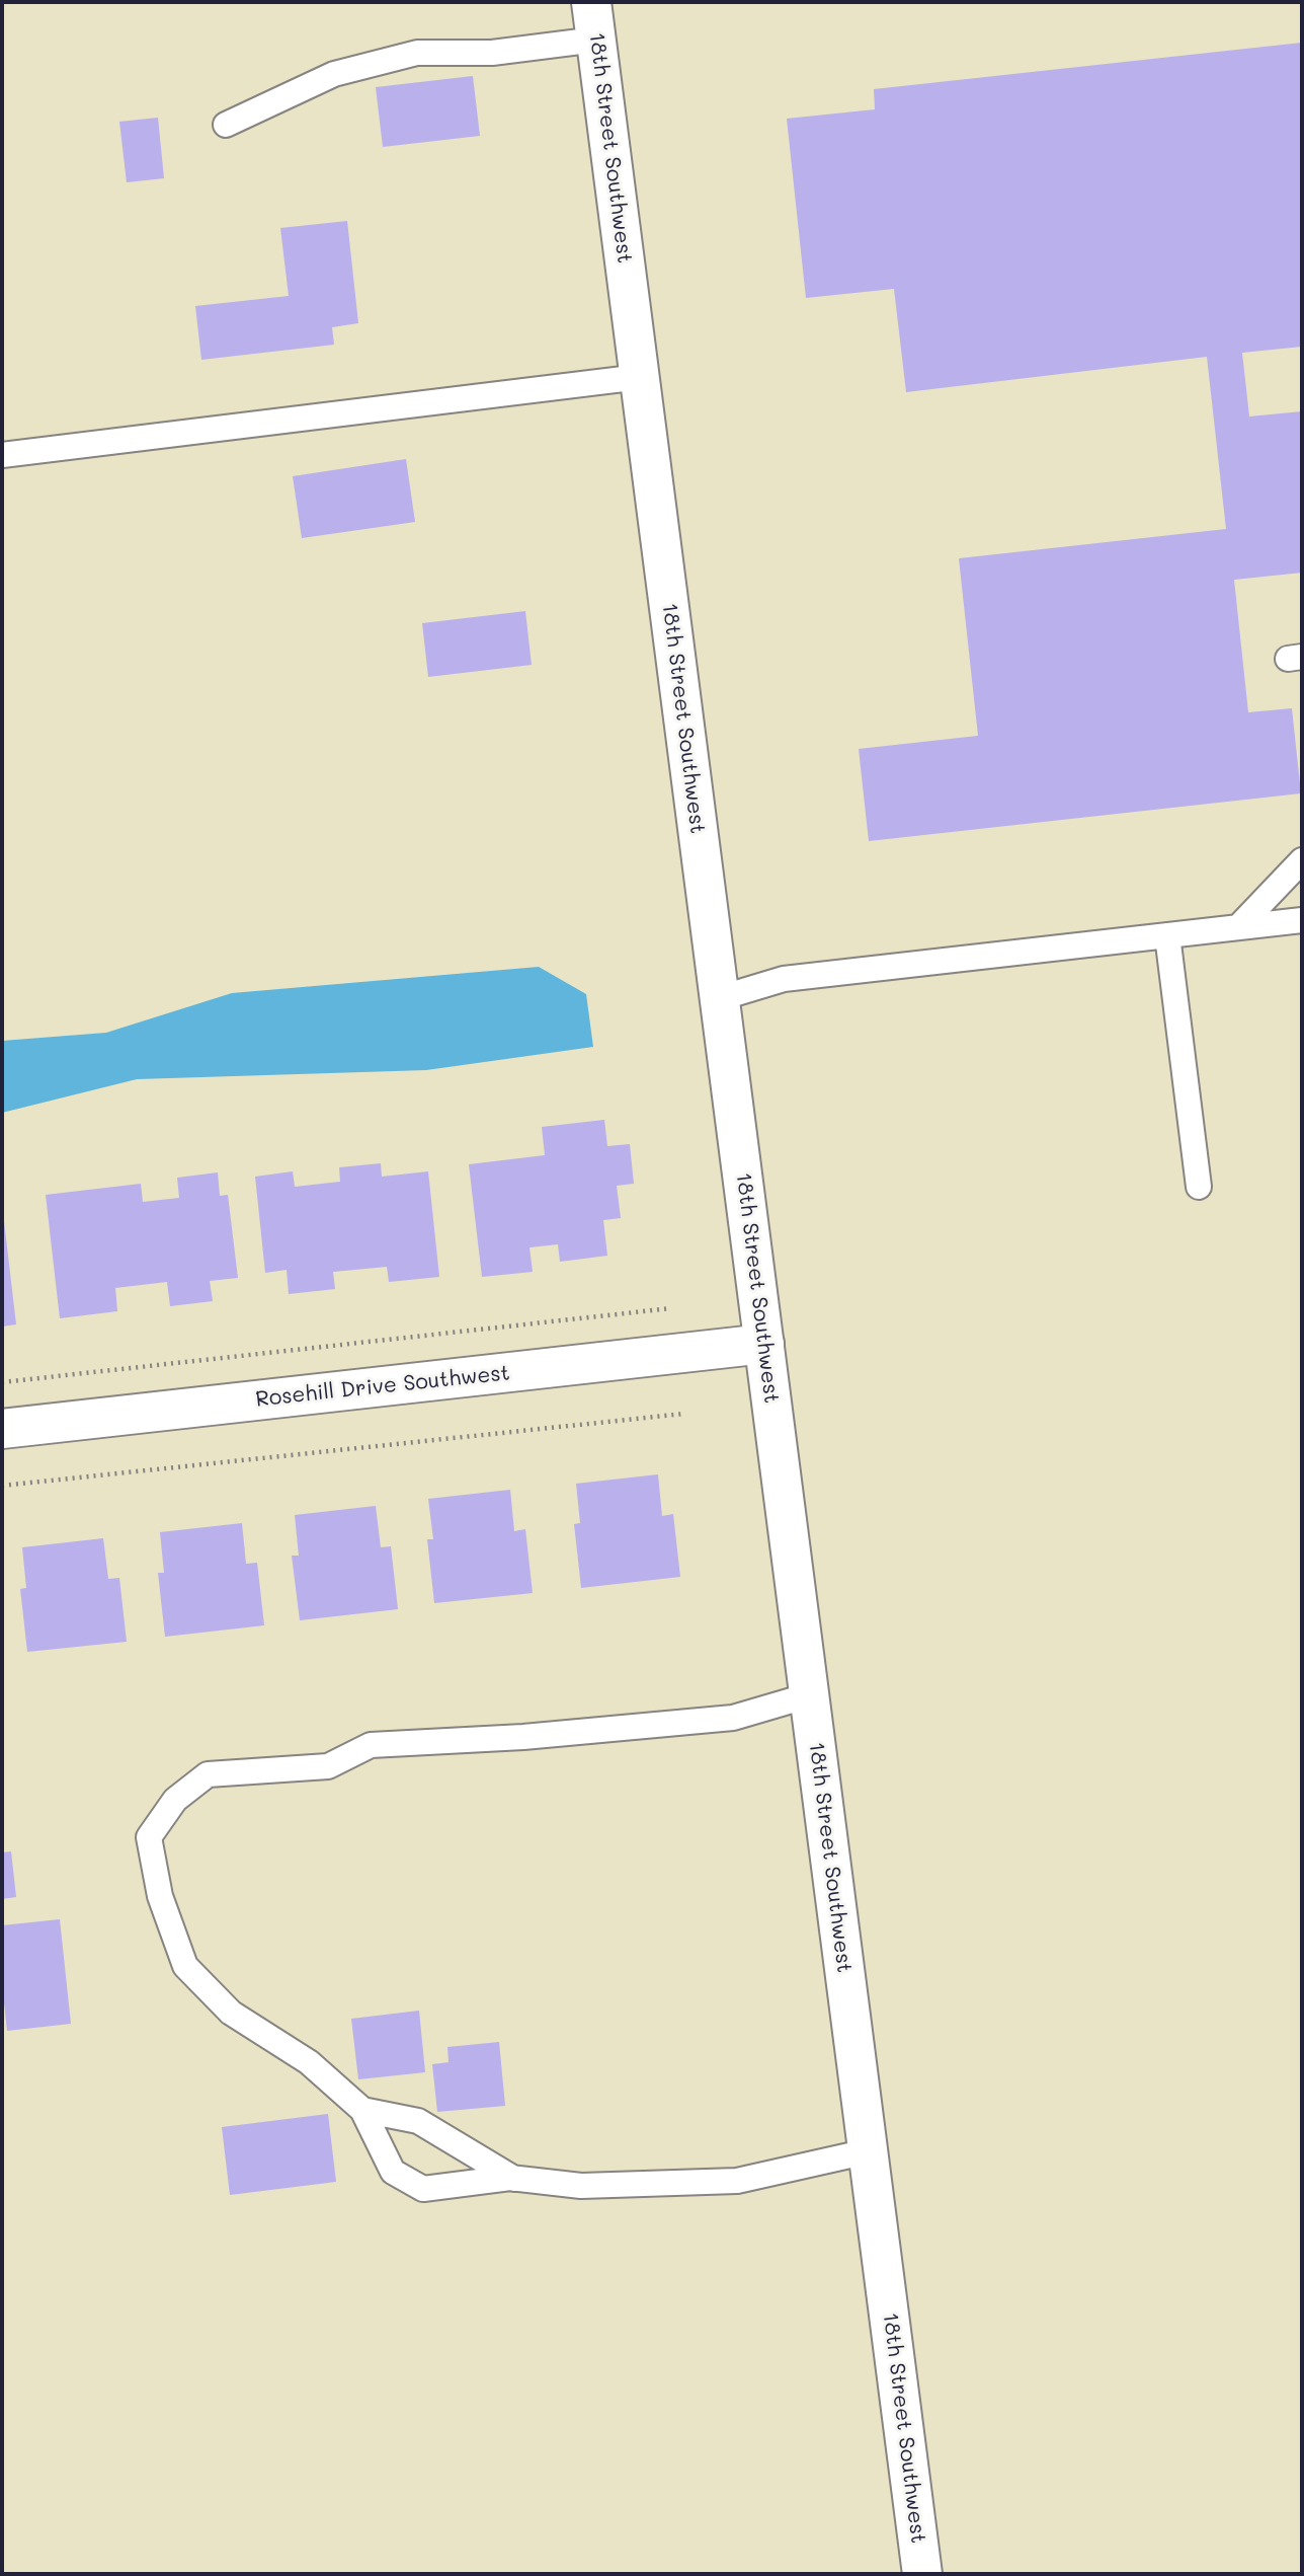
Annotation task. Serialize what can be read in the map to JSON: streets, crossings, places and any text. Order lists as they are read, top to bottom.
{
  "streets": {
    "street": ["18th Street Southwest", "Rosehill Drive Southwest"]
  },
  "crossings": [
    ["18th Street Southwest", "Rosehill Drive Southwest"]
  ]
}
